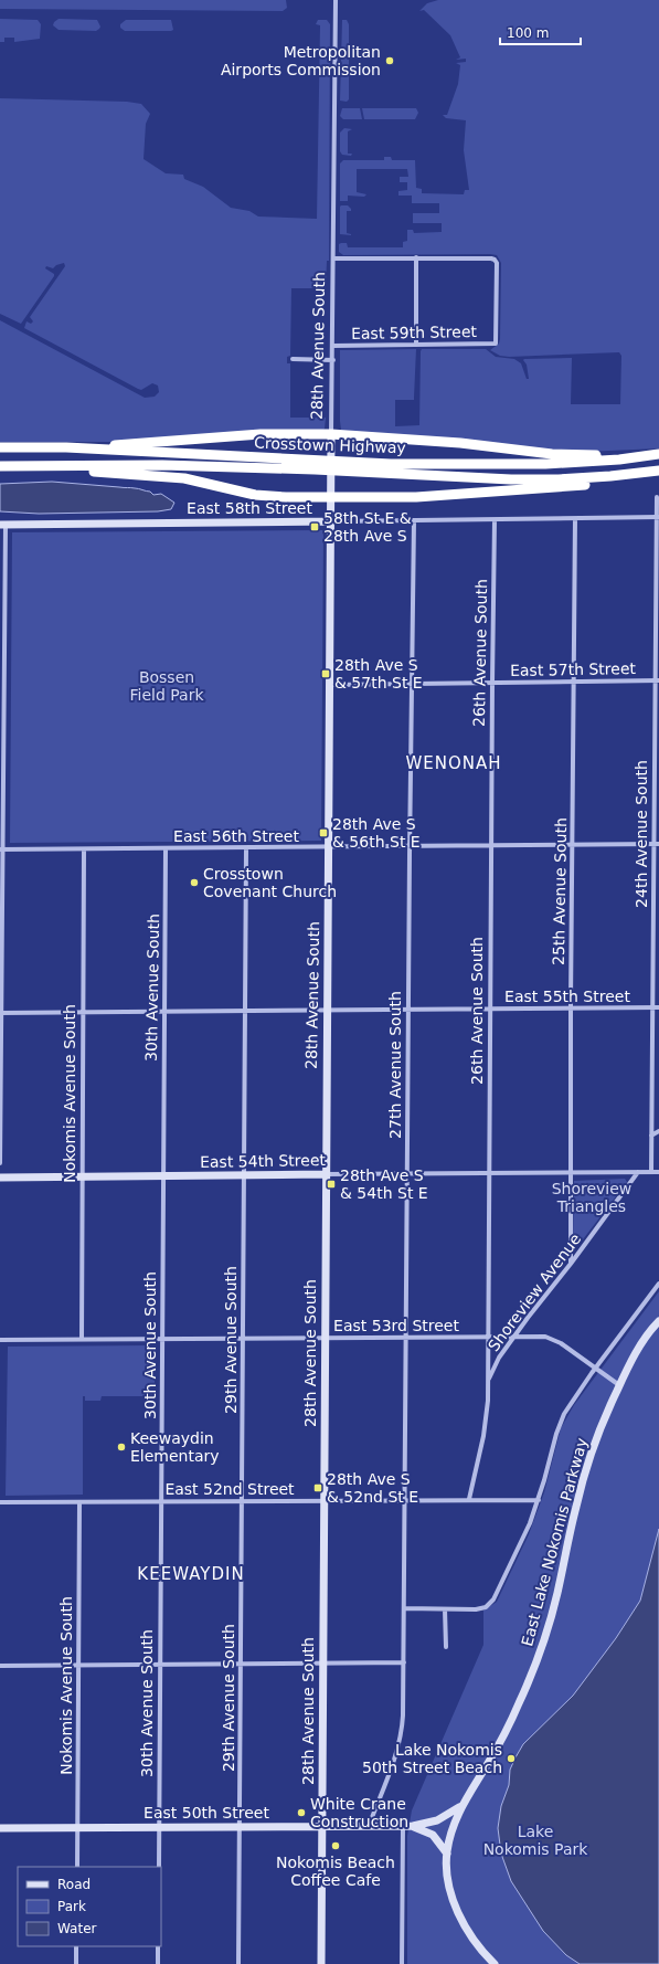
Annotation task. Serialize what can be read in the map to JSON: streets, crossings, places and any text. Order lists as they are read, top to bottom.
{
  "streets": {
    "highway": ["Crosstown Highway"],
    "street": [
      "East 59th Street",
      "28th Avenue South",
      "East 58th Street",
      "26th Avenue South",
      "East 57th Street",
      "24th Avenue South",
      "East 56th Street",
      "25th Avenue South",
      "30th Avenue South",
      "East 55th Street",
      "27th Avenue South",
      "Nokomis Avenue South",
      "East 54th Street",
      "Shoreview Avenue",
      "East 53rd Street",
      "29th Avenue South",
      "East 52nd Street",
      "East Lake Nokomis Parkway",
      "East 50th Street"
    ]
  },
  "crossings": [
    ["East 59th Street", "28th Avenue South"],
    ["28th Avenue South", "East 58th Street"],
    ["28th Avenue South", "East 57th Street"],
    ["28th Avenue South", "East 56th Street"],
    ["28th Avenue South", "East 55th Street"],
    ["28th Avenue South", "East 54th Street"],
    ["28th Avenue South", "East 53rd Street"],
    ["28th Avenue South", "East 52nd Street"],
    ["28th Avenue South", "East 50th Street"],
    ["East 58th Street", "26th Avenue South"],
    ["East 58th Street", "24th Avenue South"],
    ["East 58th Street", "25th Avenue South"],
    ["East 58th Street", "27th Avenue South"],
    ["26th Avenue South", "East 57th Street"],
    ["26th Avenue South", "East 56th Street"],
    ["26th Avenue South", "East 55th Street"],
    ["26th Avenue South", "East 54th Street"],
    ["26th Avenue South", "Shoreview Avenue"],
    ["26th Avenue South", "East 53rd Street"],
    ["26th Avenue South", "East 52nd Street"],
    ["East 57th Street", "24th Avenue South"],
    ["East 57th Street", "25th Avenue South"],
    ["East 57th Street", "27th Avenue South"],
    ["24th Avenue South", "East 56th Street"],
    ["24th Avenue South", "East 55th Street"],
    ["24th Avenue South", "East 54th Street"],
    ["East 56th Street", "25th Avenue South"],
    ["East 56th Street", "30th Avenue South"],
    ["East 56th Street", "27th Avenue South"],
    ["East 56th Street", "Nokomis Avenue South"],
    ["East 56th Street", "29th Avenue South"],
    ["25th Avenue South", "East 55th Street"],
    ["25th Avenue South", "East 54th Street"],
    ["25th Avenue South", "Shoreview Avenue"],
    ["30th Avenue South", "East 55th Street"],
    ["30th Avenue South", "East 54th Street"],
    ["30th Avenue South", "East 53rd Street"],
    ["30th Avenue South", "East 52nd Street"],
    ["30th Avenue South", "East 50th Street"],
    ["East 55th Street", "27th Avenue South"],
    ["East 55th Street", "Nokomis Avenue South"],
    ["East 55th Street", "29th Avenue South"],
    ["27th Avenue South", "East 54th Street"],
    ["27th Avenue South", "East 53rd Street"],
    ["27th Avenue South", "East 52nd Street"],
    ["27th Avenue South", "East 50th Street"],
    ["Nokomis Avenue South", "East 54th Street"],
    ["Nokomis Avenue South", "East 53rd Street"],
    ["Nokomis Avenue South", "East 52nd Street"],
    ["Nokomis Avenue South", "East 50th Street"],
    ["East 54th Street", "Shoreview Avenue"],
    ["East 54th Street", "29th Avenue South"],
    ["Shoreview Avenue", "East 53rd Street"],
    ["East 53rd Street", "29th Avenue South"],
    ["East 53rd Street", "East Lake Nokomis Parkway"],
    ["29th Avenue South", "East 52nd Street"],
    ["29th Avenue South", "East 50th Street"],
    ["East Lake Nokomis Parkway", "East 50th Street"]
  ],
  "districts": ["WENONAH", "KEEWAYDIN"],
  "parks": ["Bossen Field Park", "Shoreview Triangles", "Lake Nokomis Park"],
  "places": {
    "other": [
      "Metropolitan Airports Commission",
      "Crosstown Covenant Church",
      "Keewaydin Elementary",
      "Lake Nokomis 50th Street Beach",
      "White Crane Construction",
      "Nokomis Beach Coffee Cafe"
    ],
    "transit": [
      "58th St E & 28th Ave S",
      "28th Ave S & 57th St E",
      "28th Ave S & 56th St E",
      "28th Ave S & 54th St E",
      "28th Ave S & 52nd St E"
    ]
  },
  "legend": ["Road", "Park", "Water"],
  "scale_bar": "100 m"
}
